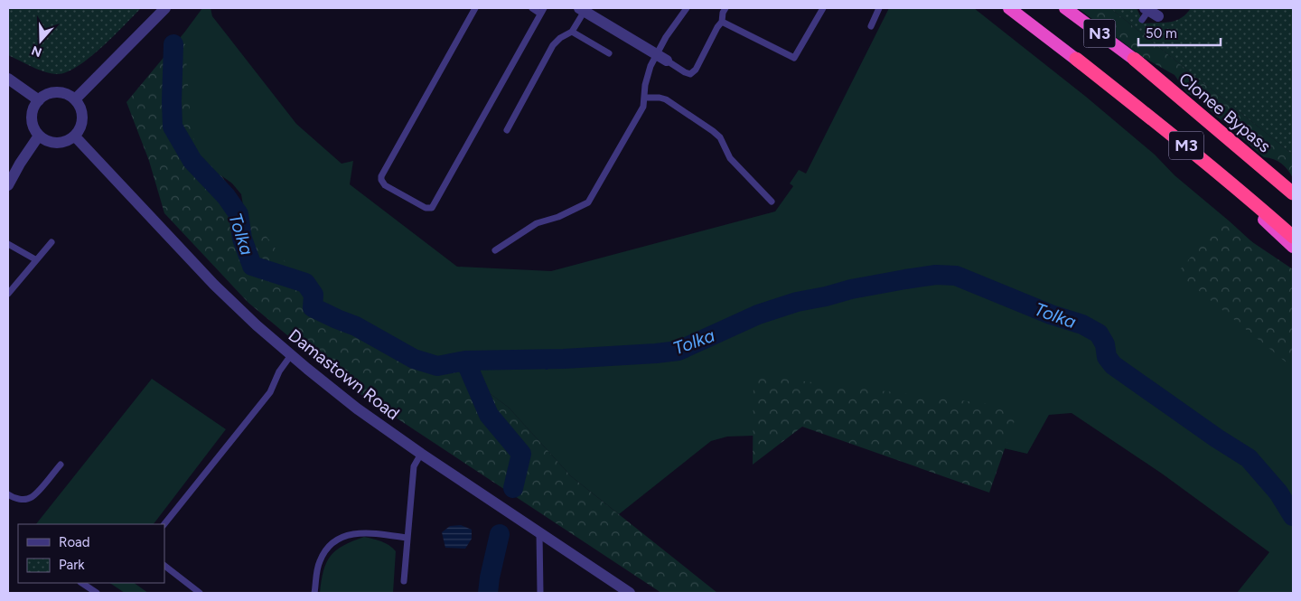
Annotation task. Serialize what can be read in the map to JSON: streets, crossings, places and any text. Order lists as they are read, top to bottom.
{
  "streets": {
    "highway": ["N3", "Clonee Bypass", "M3"],
    "street": ["Damastown Road"]
  },
  "crossings": [
    ["N3", "Clonee Bypass"],
    ["N3", "M3"]
  ],
  "water": ["Tolka"],
  "legend": ["Road", "Park"],
  "scale_bar": "50 m",
  "north": "bottom"
}
